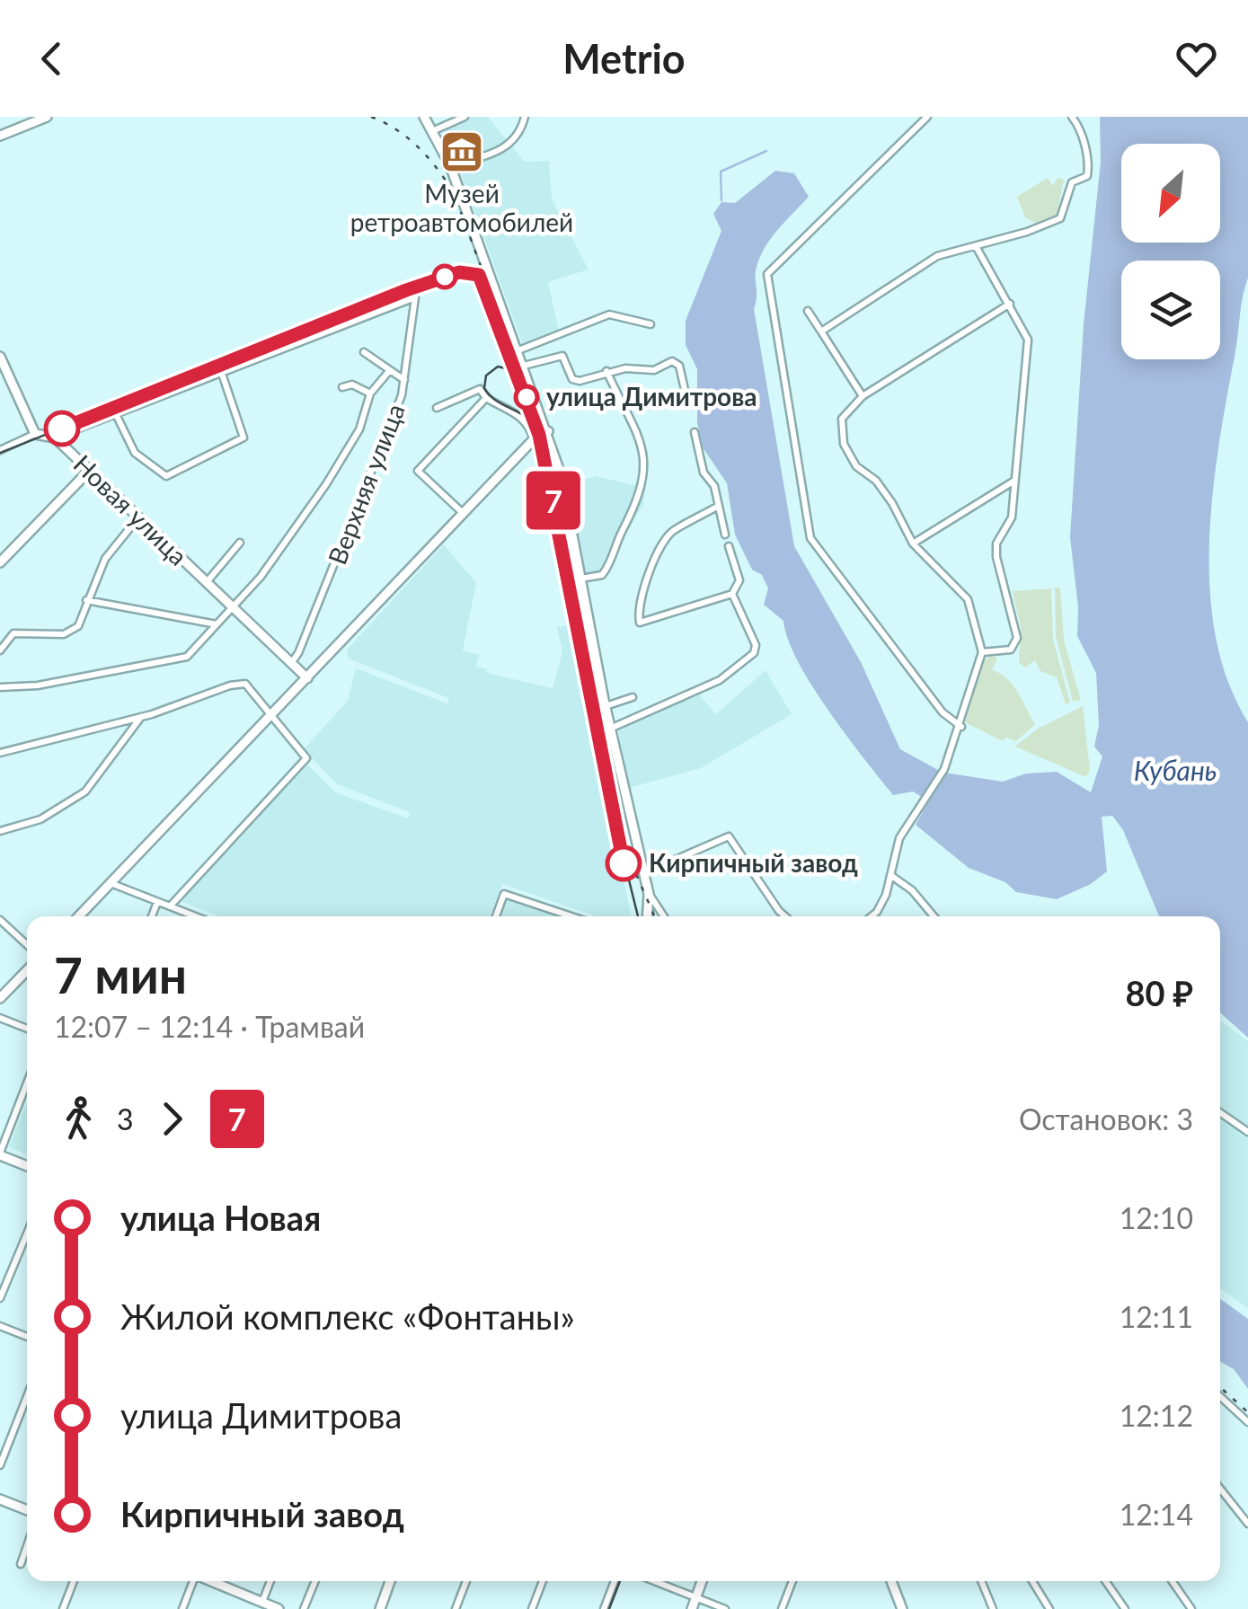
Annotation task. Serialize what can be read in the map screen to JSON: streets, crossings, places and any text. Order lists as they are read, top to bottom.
{
  "streets": {
    "street": ["Верхняя улица", "Новая улица"]
  },
  "crossings": [
    ["Верхняя улица", "Новая улица"]
  ],
  "water": ["Кубань"],
  "places": {
    "museum": ["Музей ретроавтомобилей"],
    "other": ["улица Димитрова", "Кирпичный завод"]
  },
  "lines": ["tram line 7"],
  "north": "bottom left",
  "page": {
    "header": "Metrio",
    "on_map": "7",
    "heading": ["7 мин", "12:07 – 12:14 · Трамвай", "80 ₽"],
    "legs": ["3", "7", "Остановок: 3"],
    "list": [
      {
        "name": "улица Новая",
        "value": "12:10"
      },
      {
        "name": "Жилой комплекс «Фонтаны»",
        "value": "12:11"
      },
      {
        "name": "улица Димитрова",
        "value": "12:12"
      },
      {
        "name": "Кирпичный завод",
        "value": "12:14"
      }
    ]
  }
}
